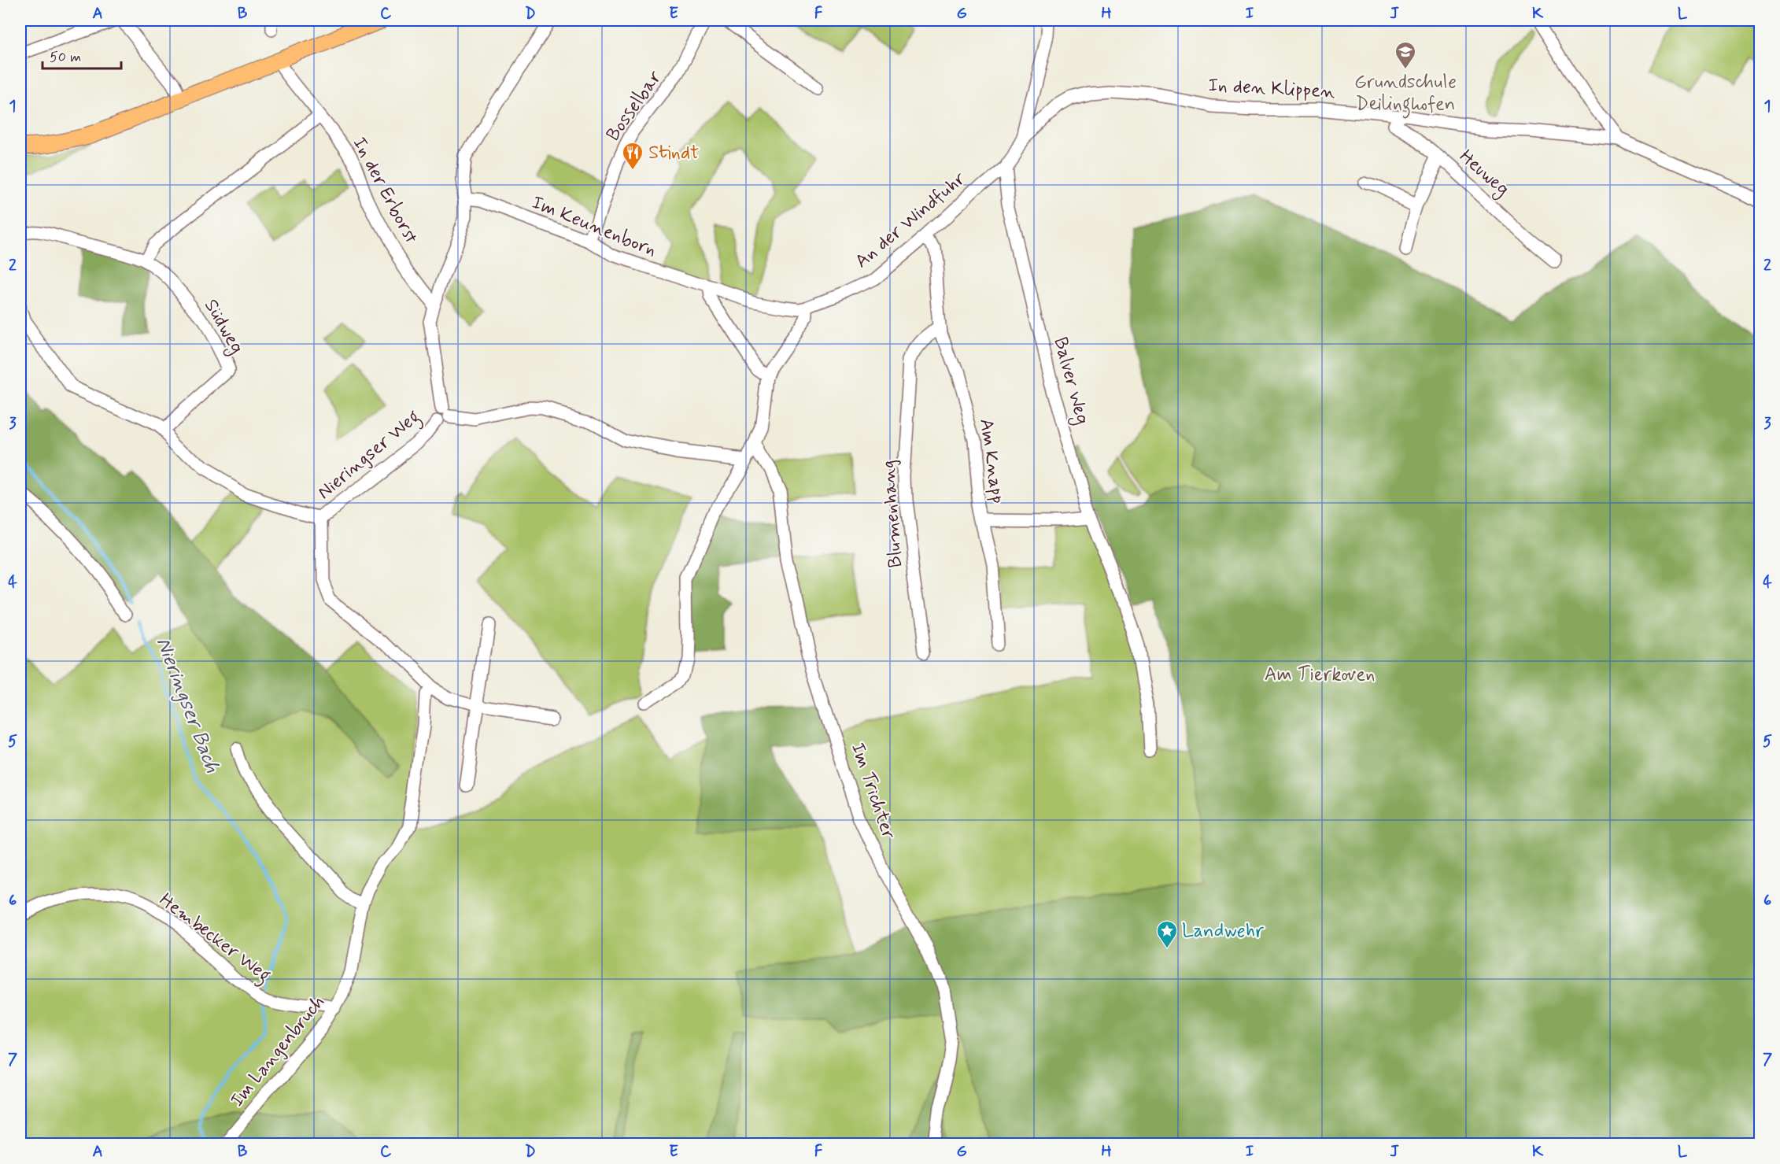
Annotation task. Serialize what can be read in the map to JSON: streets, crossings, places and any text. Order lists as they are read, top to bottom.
{
  "streets": {
    "street": [
      "In den Klippen",
      "Bosselbar",
      "Heuweg",
      "In der Erborst",
      "An der Windfuhr",
      "Im Keunenborn",
      "Südweg",
      "Balver Weg",
      "Nieringser Weg",
      "Am Knapp",
      "Blumenhang",
      "Im Trichter",
      "Hembecker Weg",
      "Im Langenbruch"
    ]
  },
  "crossings": [
    ["In den Klippen", "Heuweg"],
    ["Bosselbar", "Im Keunenborn"],
    ["In der Erborst", "Nieringser Weg"],
    ["An der Windfuhr", "Im Keunenborn"],
    ["An der Windfuhr", "Balver Weg"],
    ["An der Windfuhr", "Am Knapp"],
    ["Im Keunenborn", "Nieringser Weg"],
    ["Am Knapp", "Blumenhang"],
    ["Hembecker Weg", "Im Langenbruch"]
  ],
  "water": ["Nieringser Bach"],
  "parks": ["Am Tierkoven"],
  "places": {
    "school or university": ["Grundschule Deilinghofen"],
    "restaurant": ["Stindt"],
    "place": ["Landwehr"]
  },
  "scale_bar": "50 m",
  "grid": {
    "columns": [
      "A",
      "B",
      "C",
      "D",
      "E",
      "F",
      "G",
      "H",
      "I",
      "J",
      "K",
      "L"
    ],
    "rows": [
      "1",
      "2",
      "3",
      "4",
      "5",
      "6",
      "7"
    ]
  }
}
